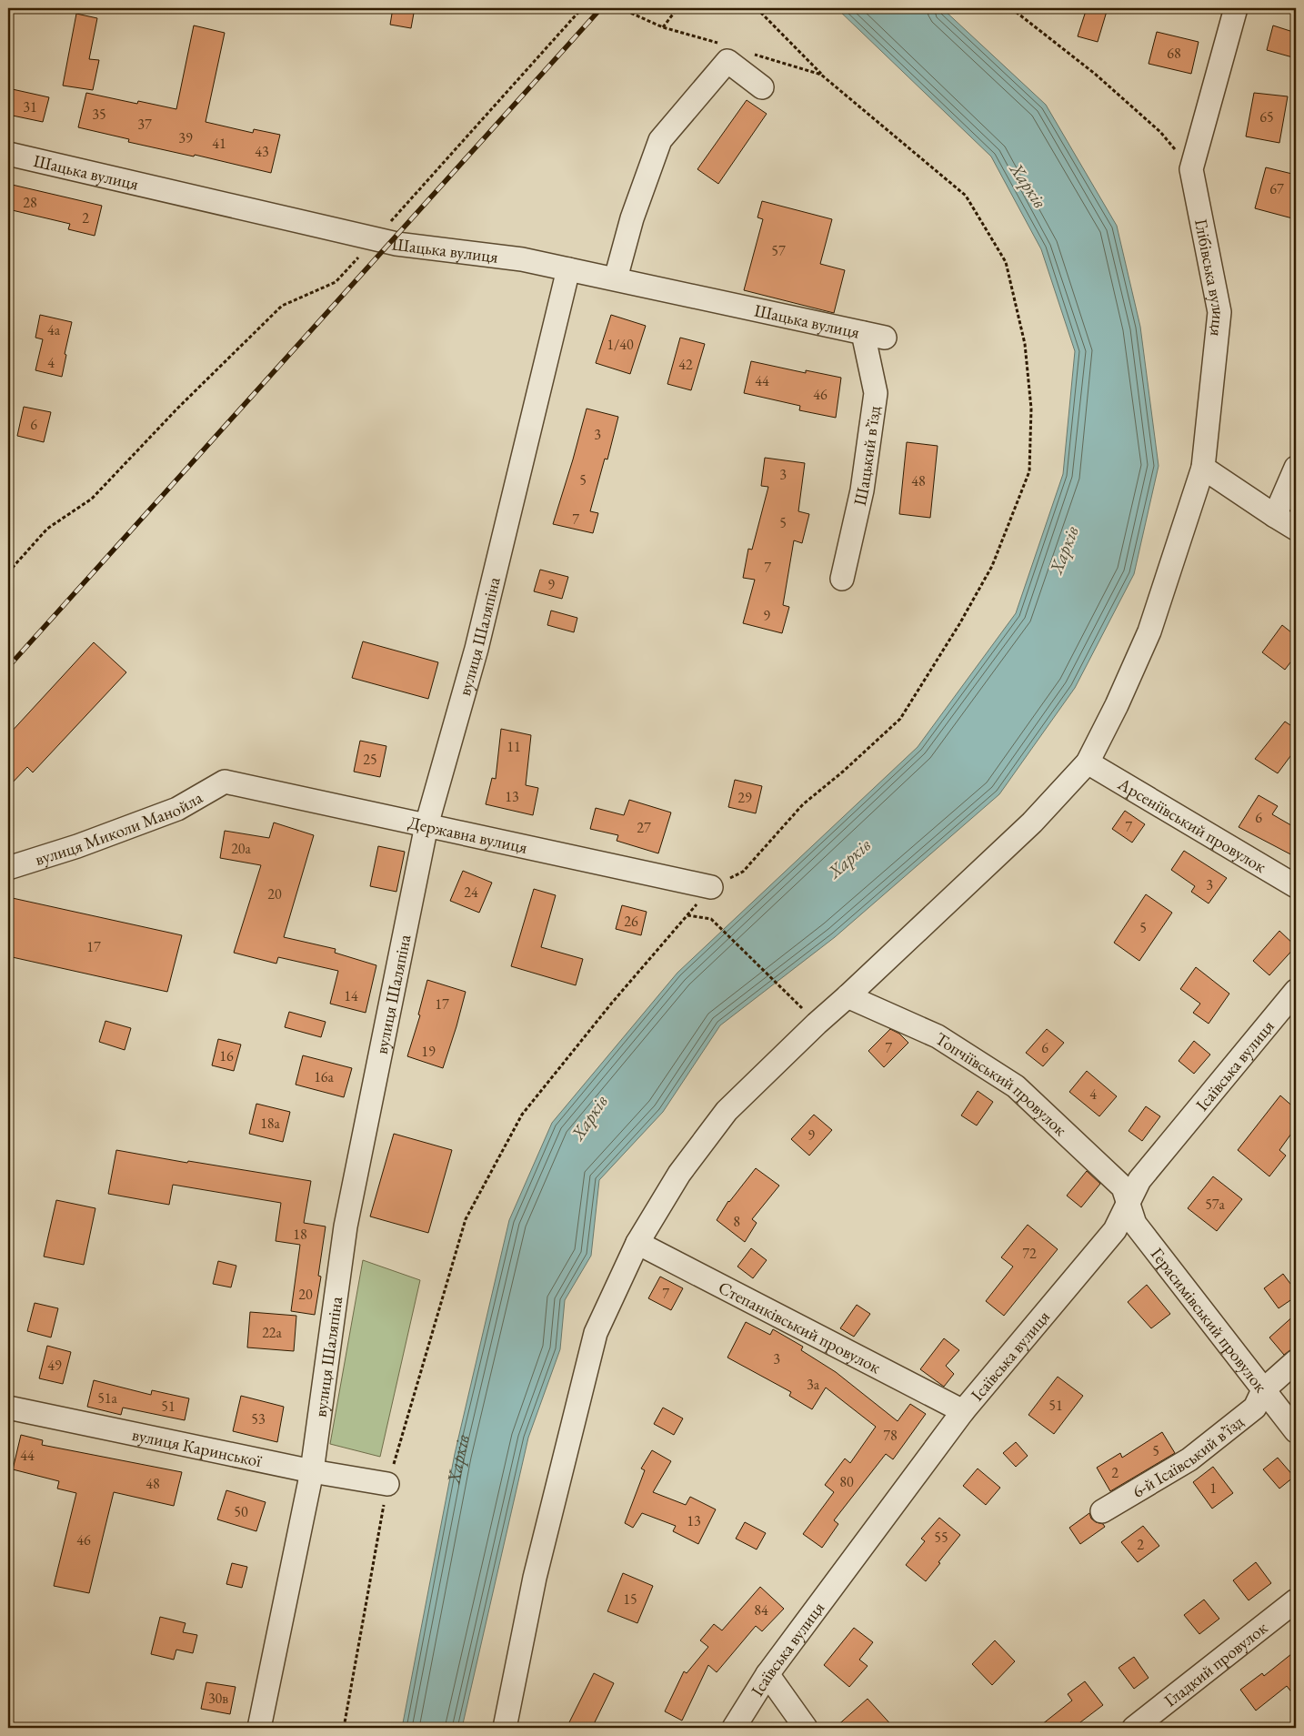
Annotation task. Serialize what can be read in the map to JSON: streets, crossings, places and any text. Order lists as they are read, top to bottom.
{
  "streets": {
    "street": [
      "Шацька вулиця",
      "Глібівська вулиця",
      "Шацький в’їзд",
      "вулиця Шаляпіна",
      "Арсеніївський провулок",
      "вулиця Миколи Манойла",
      "Державна вулиця",
      "Ісаївська вулиця",
      "Топчіївський провулок",
      "Герасимівський провулок",
      "Степанківський провулок",
      "вулиця Каринської",
      "6-й Ісаївський в’їзд",
      "Гладкий провулок"
    ]
  },
  "crossings": [
    ["Шацька вулиця", "Шацький в’їзд"],
    ["Шацька вулиця", "вулиця Шаляпіна"],
    ["Глібівська вулиця", "Арсеніївський провулок"],
    ["Глібівська вулиця", "Топчіївський провулок"],
    ["Глібівська вулиця", "Степанківський провулок"],
    ["вулиця Шаляпіна", "Державна вулиця"],
    ["вулиця Шаляпіна", "вулиця Каринської"],
    ["вулиця Миколи Манойла", "Державна вулиця"],
    ["Ісаївська вулиця", "Топчіївський провулок"],
    ["Ісаївська вулиця", "Герасимівський провулок"],
    ["Ісаївська вулиця", "Степанківський провулок"],
    ["Топчіївський провулок", "Герасимівський провулок"],
    ["Герасимівський провулок", "6-й Ісаївський в’їзд"]
  ],
  "water": ["Харків"],
  "house_numbers": [
    "68",
    "31",
    "35",
    "65",
    "37",
    "39",
    "41",
    "43",
    "67",
    "28",
    "2",
    "57",
    "4а",
    "1/40",
    "4",
    "42",
    "44",
    "46",
    "6",
    "3",
    "3",
    "5",
    "48",
    "7",
    "5",
    "7",
    "9",
    "9",
    "11",
    "25",
    "13",
    "29",
    "6",
    "7",
    "27",
    "20а",
    "3",
    "24",
    "20",
    "26",
    "5",
    "17",
    "14",
    "17",
    "7",
    "6",
    "19",
    "16",
    "16а",
    "4",
    "18а",
    "9",
    "57а",
    "8",
    "18",
    "72",
    "7",
    "20",
    "22а",
    "3",
    "49",
    "3а",
    "51а",
    "51",
    "51",
    "53",
    "78",
    "5",
    "44",
    "2",
    "80",
    "48",
    "1",
    "50",
    "13",
    "55",
    "46",
    "2",
    "15",
    "84",
    "30в"
  ]
}
